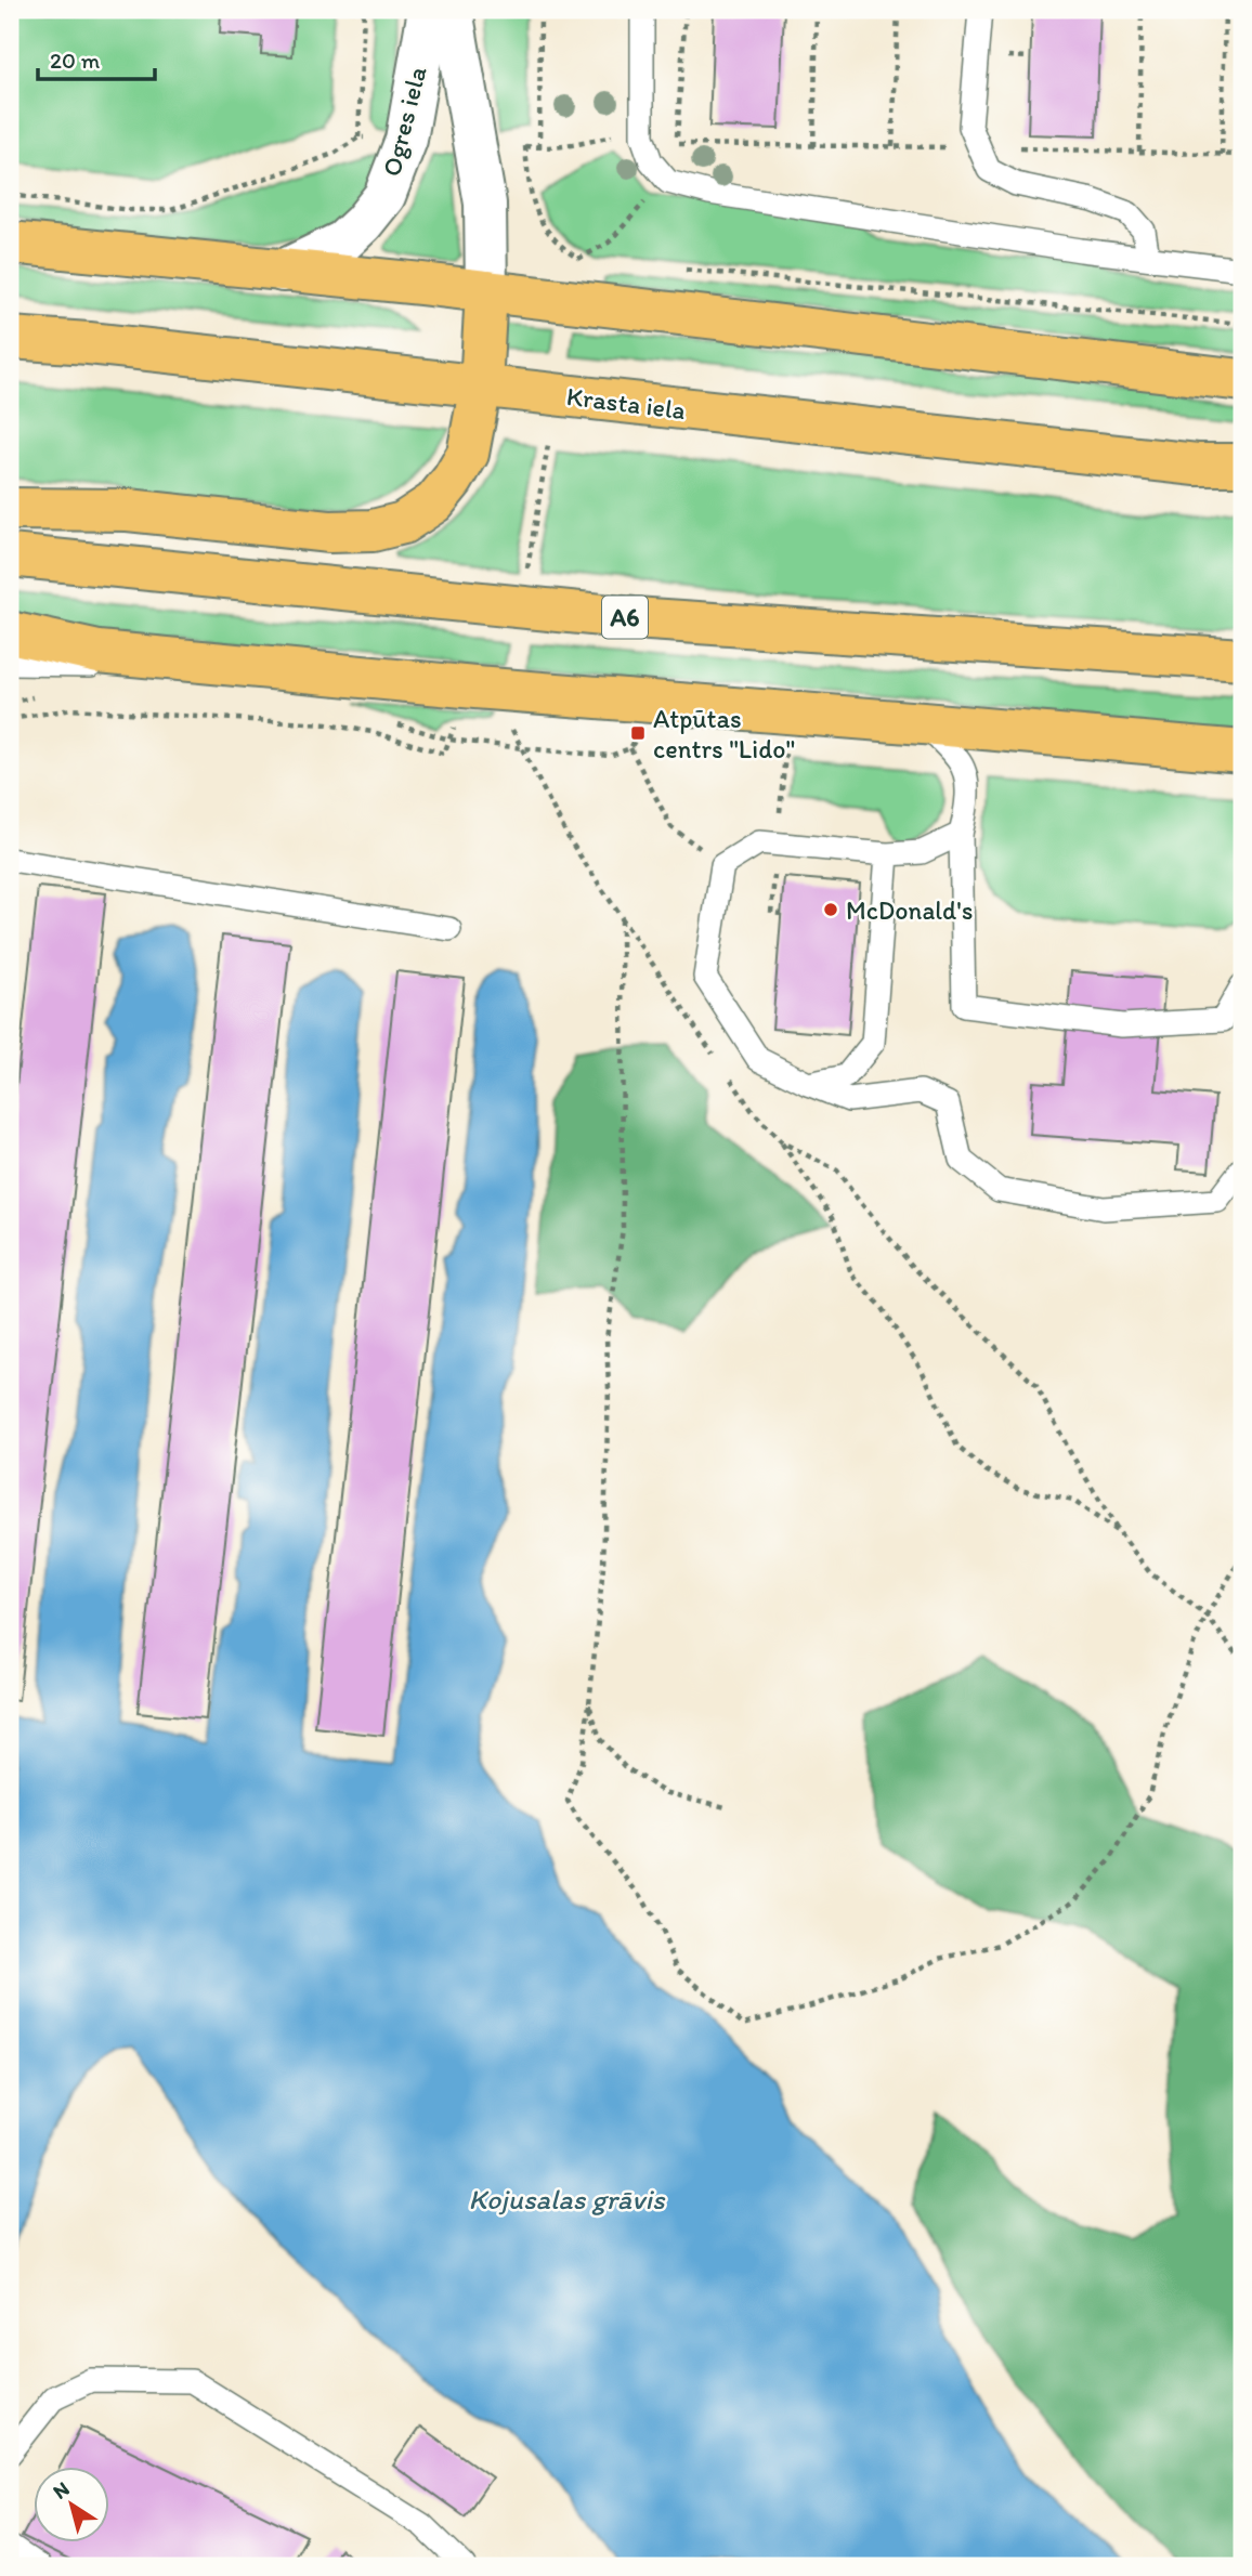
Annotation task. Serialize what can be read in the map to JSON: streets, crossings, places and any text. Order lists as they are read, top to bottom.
{
  "streets": {
    "highway": ["Krasta iela", "A6"],
    "street": ["Ogres iela"]
  },
  "water": ["Kojusalas grāvis"],
  "places": {
    "transit": ["Atpūtas centrs \"Lido\""],
    "other": ["McDonald's"]
  },
  "scale_bar": "20 m",
  "north": "top left"
}
